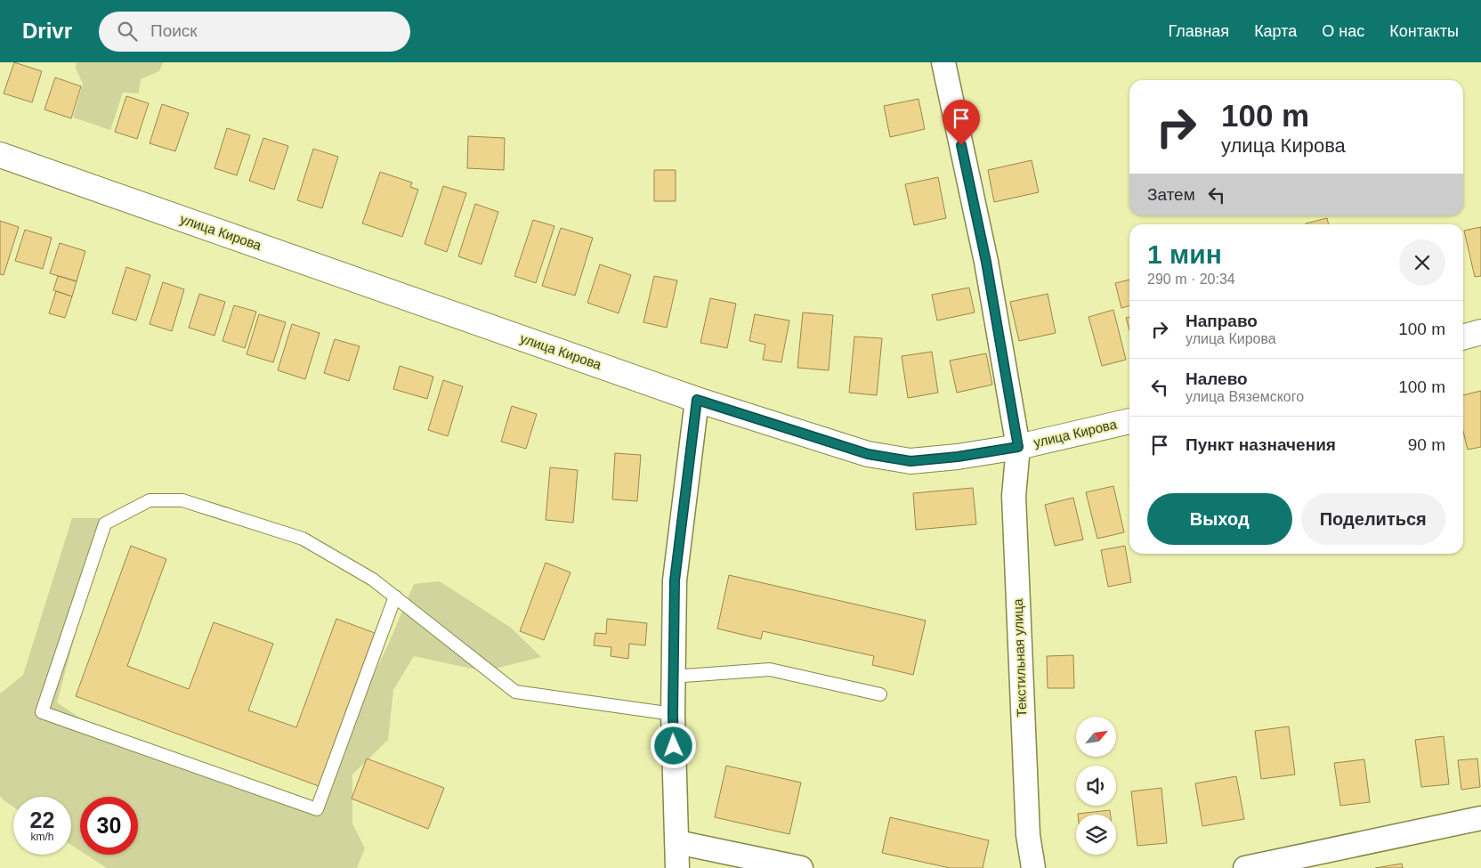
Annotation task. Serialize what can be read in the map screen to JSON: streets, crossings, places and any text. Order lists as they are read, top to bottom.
{
  "streets": {
    "main road": ["улица Кирова"],
    "street": ["Текстильная улица"]
  },
  "crossings": [
    ["улица Кирова", "Текстильная улица"]
  ],
  "north": "top right",
  "page": {
    "header": "Drivr",
    "search": "Поиск",
    "nav": [
      "Главная",
      "Карта",
      "О нас",
      "Контакты"
    ],
    "turn": ["100 m", "улица Кирова"],
    "then": "Затем",
    "heading": ["1 мин", "290 m · 20:34"],
    "list": [
      {
        "name": "Направо",
        "note": "улица Кирова",
        "value": "100 m"
      },
      {
        "name": "Налево",
        "note": "улица Вяземского",
        "value": "100 m"
      },
      {
        "name": "Пункт назначения",
        "value": "90 m"
      }
    ],
    "buttons": ["Выход", "Поделиться"],
    "speed": "22 km/h",
    "limit": "30"
  }
}
